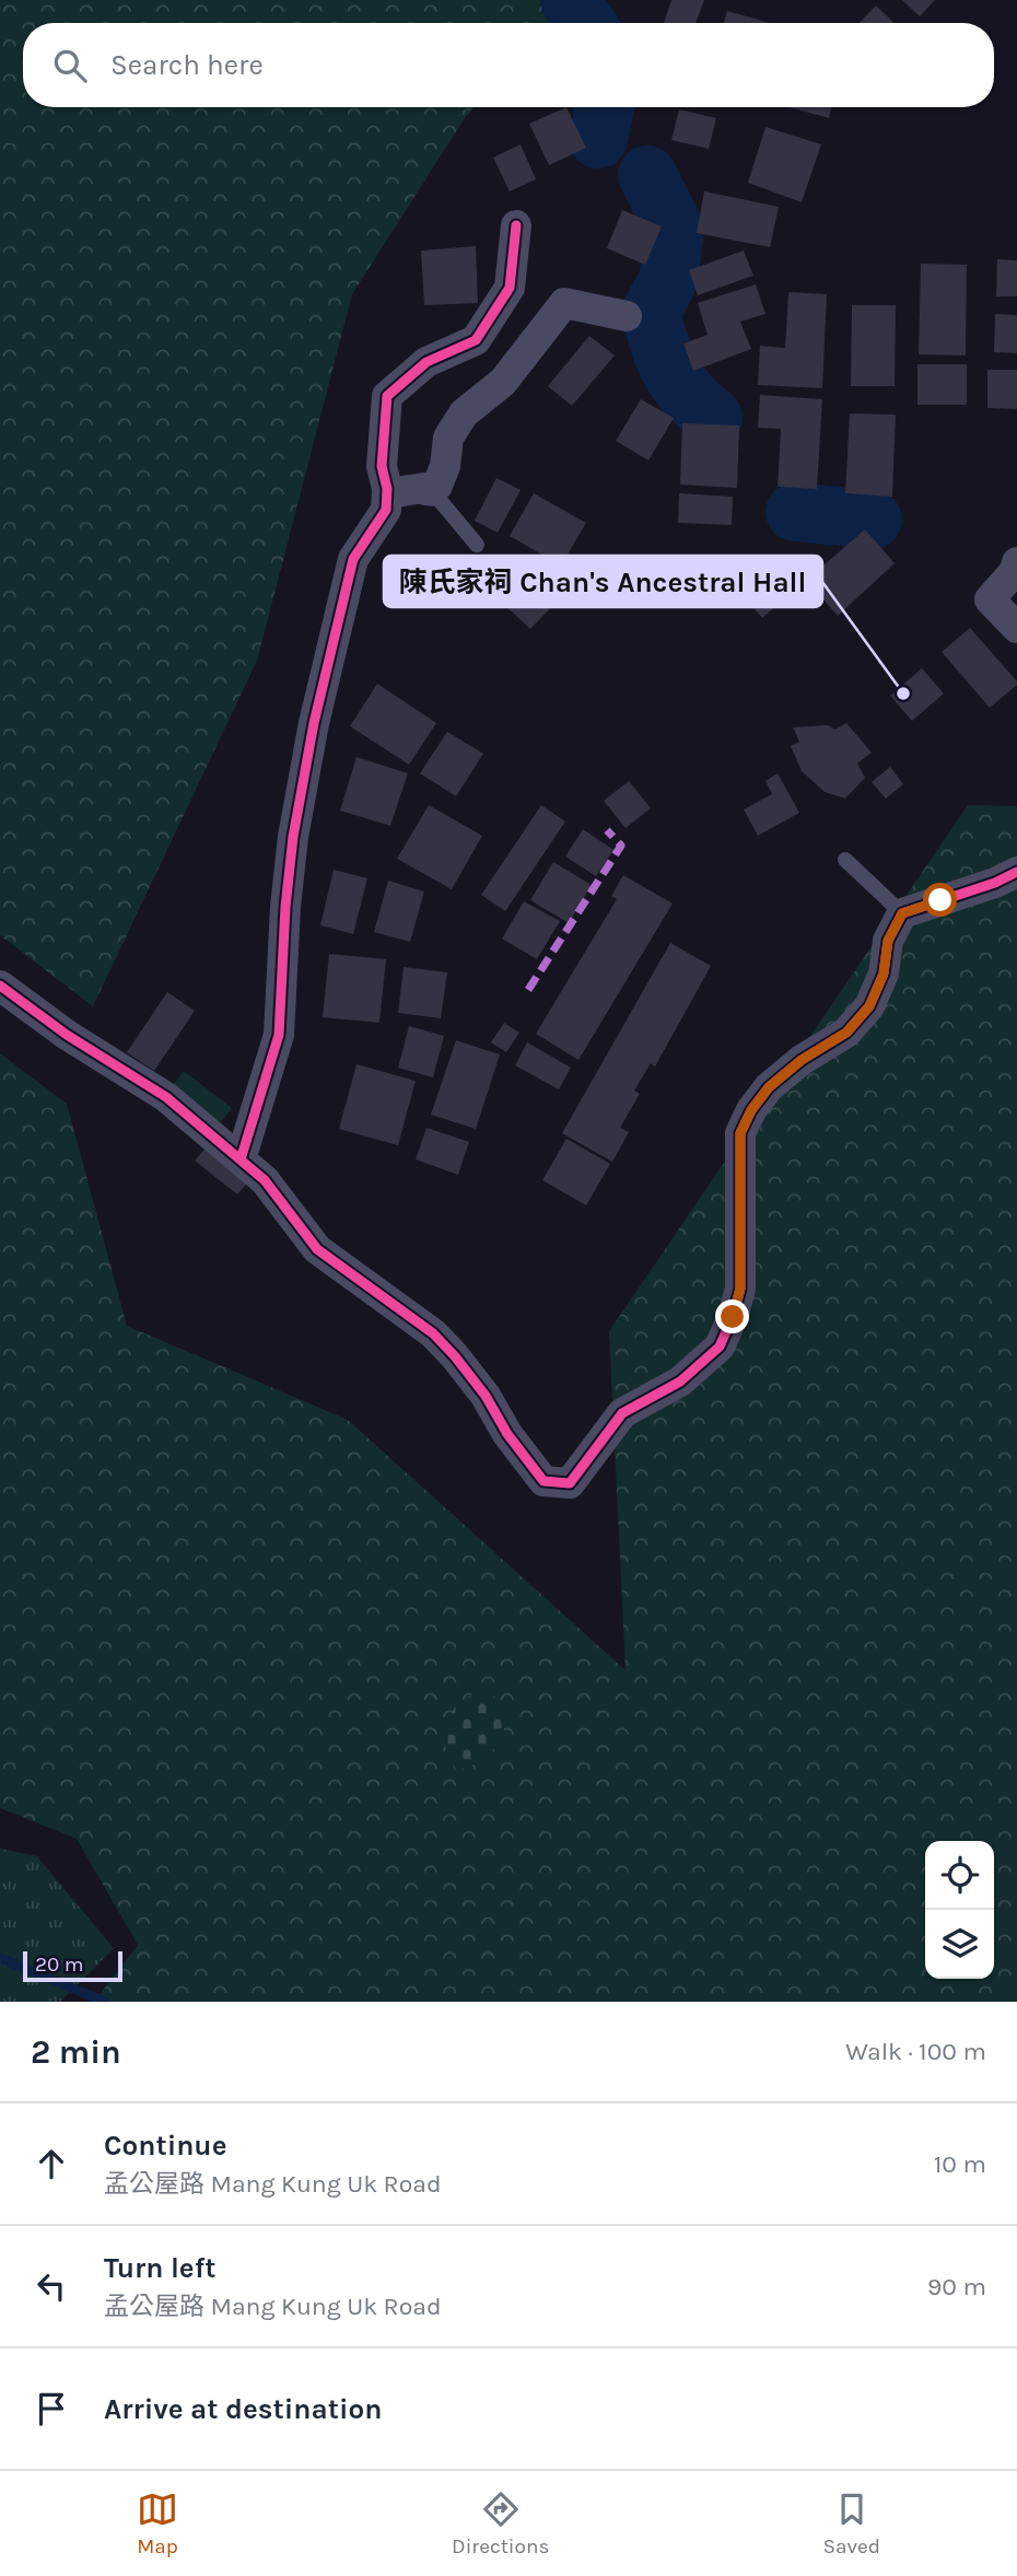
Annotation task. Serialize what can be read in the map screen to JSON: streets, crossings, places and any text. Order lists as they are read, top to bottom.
{
  "places": ["陳氏家祠 Chan's Ancestral Hall"],
  "scale_bar": "20 m",
  "page": {
    "search": "Search here",
    "scale": "20 m",
    "heading": ["2 min", "Walk · 100 m"],
    "list": [
      ["Continue", "孟公屋路 Mang Kung Uk Road", "10 m"],
      ["Turn left", "孟公屋路 Mang Kung Uk Road", "90 m"],
      "Arrive at destination"
    ],
    "nav": ["Map", "Directions", "Saved"]
  }
}
